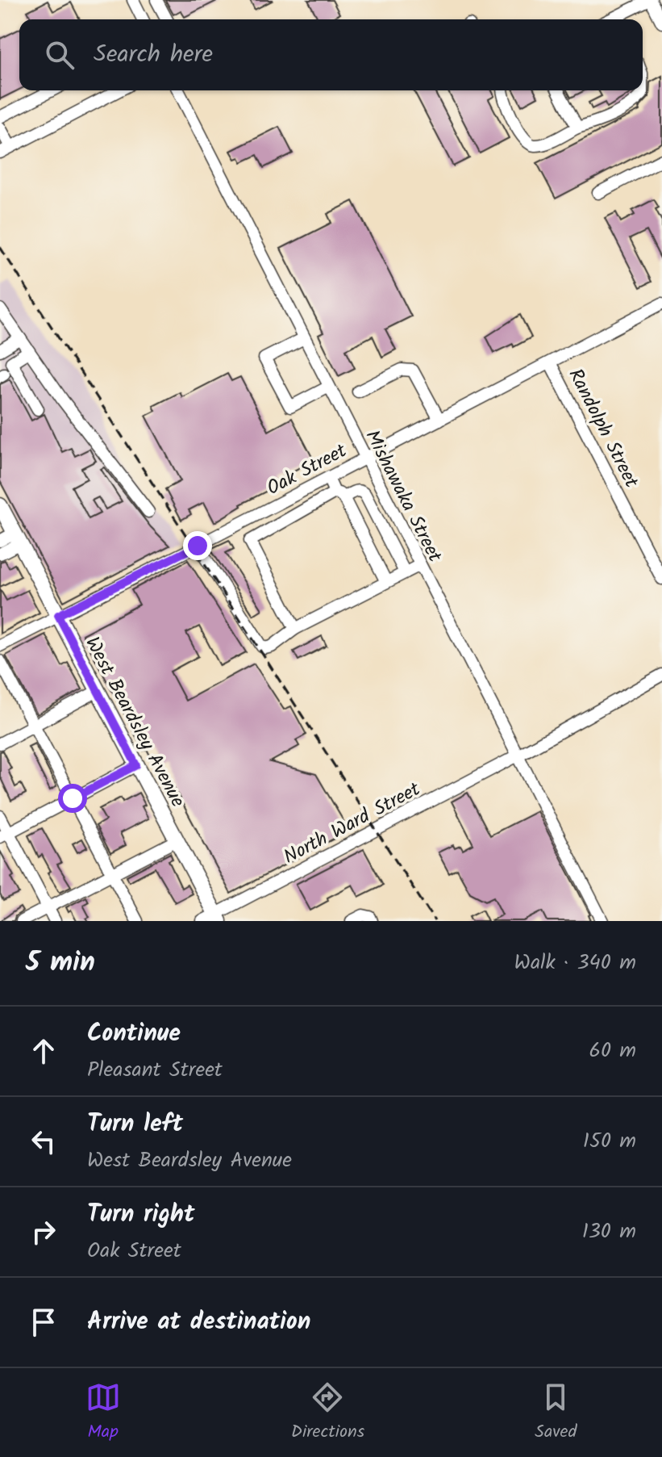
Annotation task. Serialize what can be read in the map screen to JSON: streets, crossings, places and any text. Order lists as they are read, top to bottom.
{
  "streets": {
    "main road": ["West Beardsley Avenue"],
    "street": [
      "Randolph Street",
      "Oak Street",
      "Mishawaka Street",
      "North Ward Street"
    ]
  },
  "crossings": [
    ["Randolph Street", "Oak Street"],
    ["Oak Street", "Mishawaka Street"],
    ["Oak Street", "West Beardsley Avenue"],
    ["Mishawaka Street", "North Ward Street"],
    ["West Beardsley Avenue", "North Ward Street"]
  ],
  "page": {
    "search": "Search here",
    "heading": ["5 min", "Walk · 340 m"],
    "list": [
      ["Continue", "Pleasant Street", "60 m"],
      ["Turn left", "West Beardsley Avenue", "150 m"],
      ["Turn right", "Oak Street", "130 m"],
      "Arrive at destination"
    ],
    "nav": ["Map", "Directions", "Saved"]
  }
}
